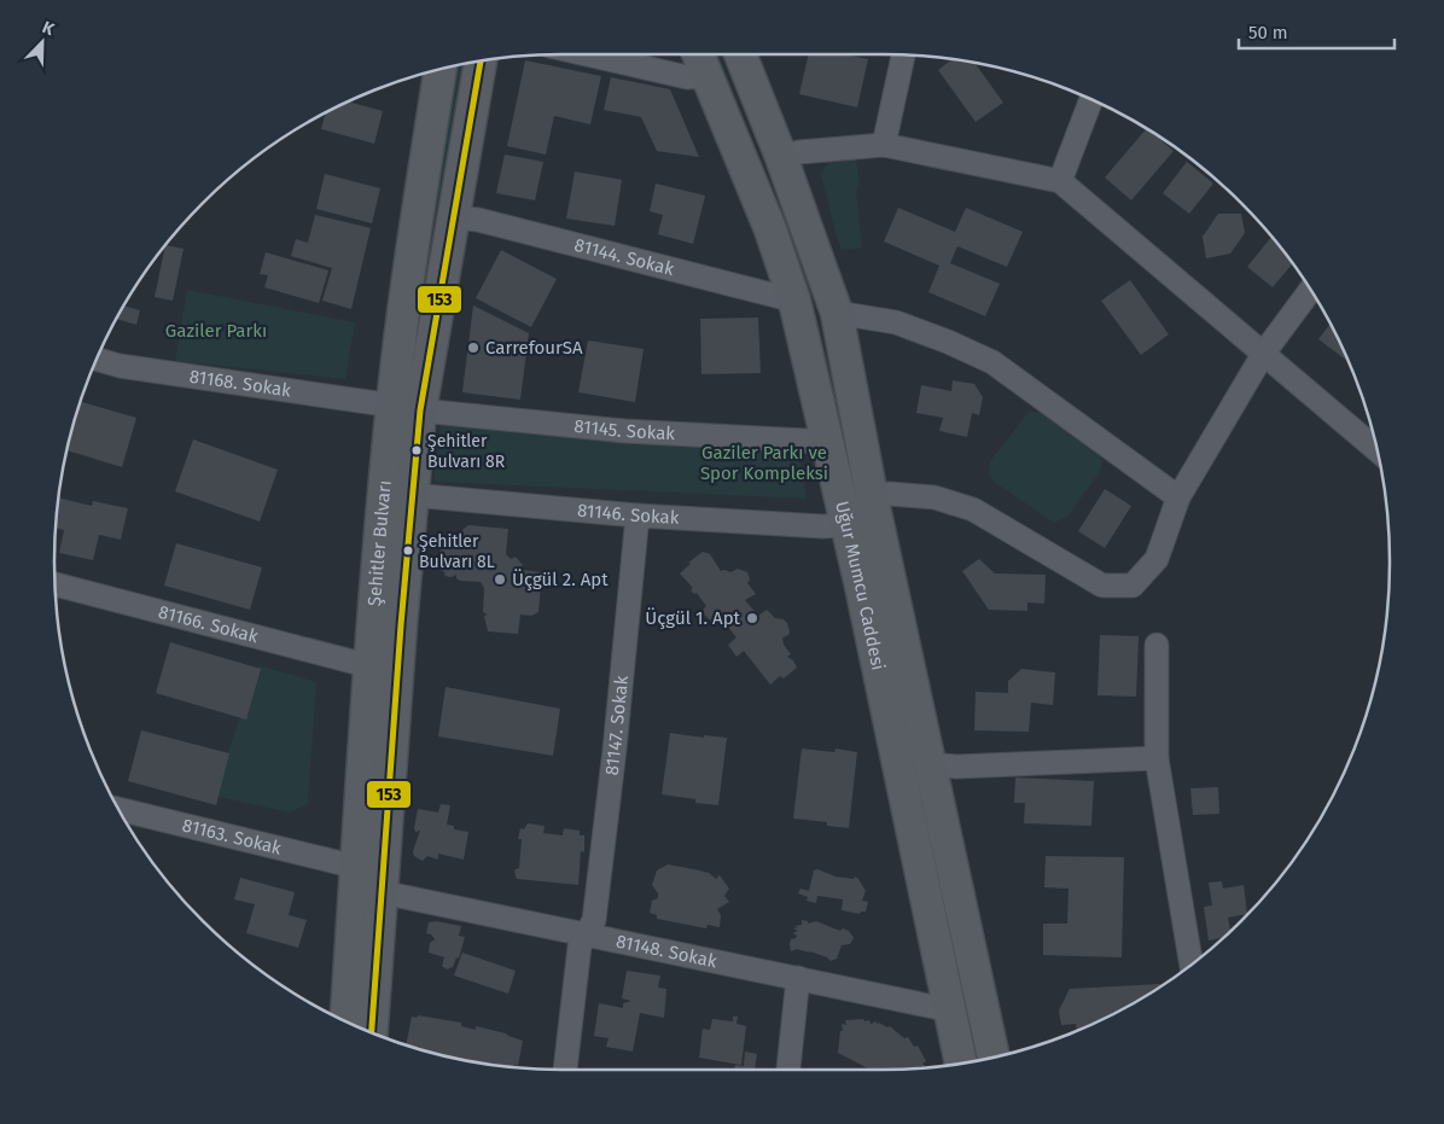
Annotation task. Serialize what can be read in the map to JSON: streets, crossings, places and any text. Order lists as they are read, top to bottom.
{
  "streets": {
    "street": [
      "81144. Sokak",
      "81168. Sokak",
      "81145. Sokak",
      "81146. Sokak",
      "Şehitler Bulvarı",
      "Uğur Mumcu Caddesi",
      "81166. Sokak",
      "81147. Sokak",
      "81163. Sokak",
      "81148. Sokak"
    ]
  },
  "crossings": [
    ["81144. Sokak", "Şehitler Bulvarı"],
    ["81144. Sokak", "Uğur Mumcu Caddesi"],
    ["81168. Sokak", "81145. Sokak"],
    ["81168. Sokak", "Şehitler Bulvarı"],
    ["81145. Sokak", "Şehitler Bulvarı"],
    ["81145. Sokak", "Uğur Mumcu Caddesi"],
    ["81146. Sokak", "Şehitler Bulvarı"],
    ["81146. Sokak", "Uğur Mumcu Caddesi"],
    ["81146. Sokak", "81147. Sokak"],
    ["Şehitler Bulvarı", "81166. Sokak"],
    ["Şehitler Bulvarı", "81163. Sokak"],
    ["Şehitler Bulvarı", "81148. Sokak"],
    ["Uğur Mumcu Caddesi", "81148. Sokak"],
    ["81147. Sokak", "81148. Sokak"]
  ],
  "parks": ["Gaziler Parkı", "Gaziler Parkı ve Spor Kompleksi"],
  "places": [
    "CarrefourSA",
    "Şehitler Bulvarı 8R",
    "Şehitler Bulvarı 8L",
    "Üçgül 2. Apt",
    "Üçgül 1. Apt"
  ],
  "lines": ["transit line 153"],
  "scale_bar": "50 m",
  "north": "top right"
}
